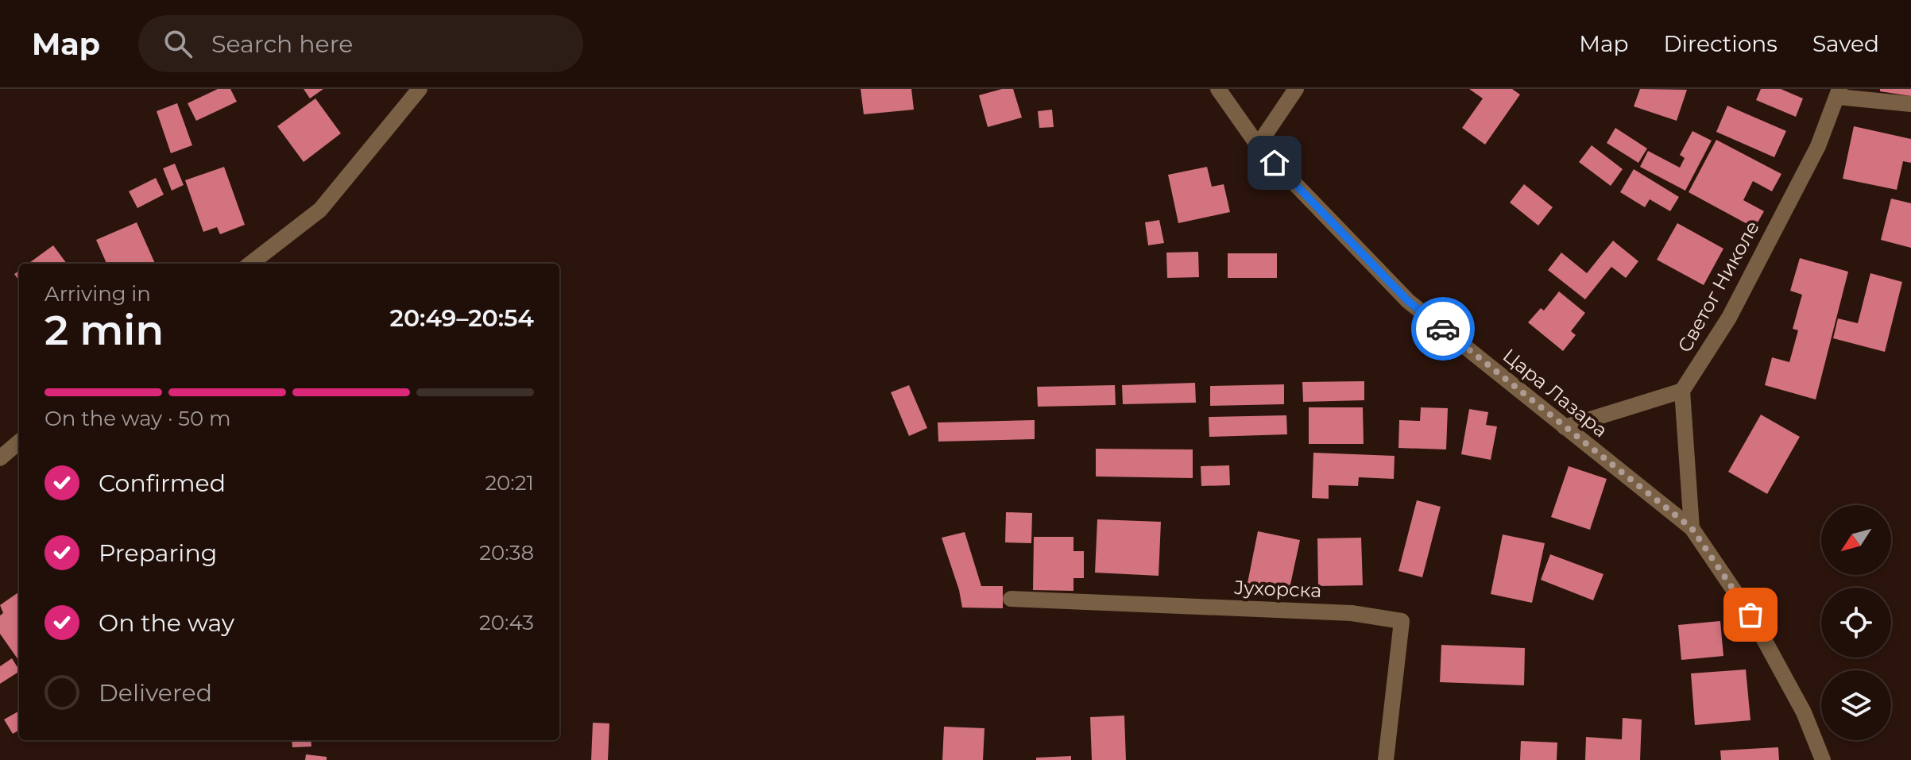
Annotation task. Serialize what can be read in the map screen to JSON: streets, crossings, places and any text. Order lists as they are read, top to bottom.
{
  "streets": {
    "street": ["Светог Николе", "Цара Лазара", "Јухорска"]
  },
  "north": "bottom left",
  "page": {
    "header": "Map",
    "search": "Search here",
    "nav": ["Map", "Directions", "Saved"],
    "heading": ["2 min", "Arriving in", "20:49–20:54"],
    "bar": "On the way · 50 m",
    "list": [
      ["Confirmed", "20:21"],
      ["Preparing", "20:38"],
      ["On the way", "20:43"],
      "Delivered"
    ]
  }
}
